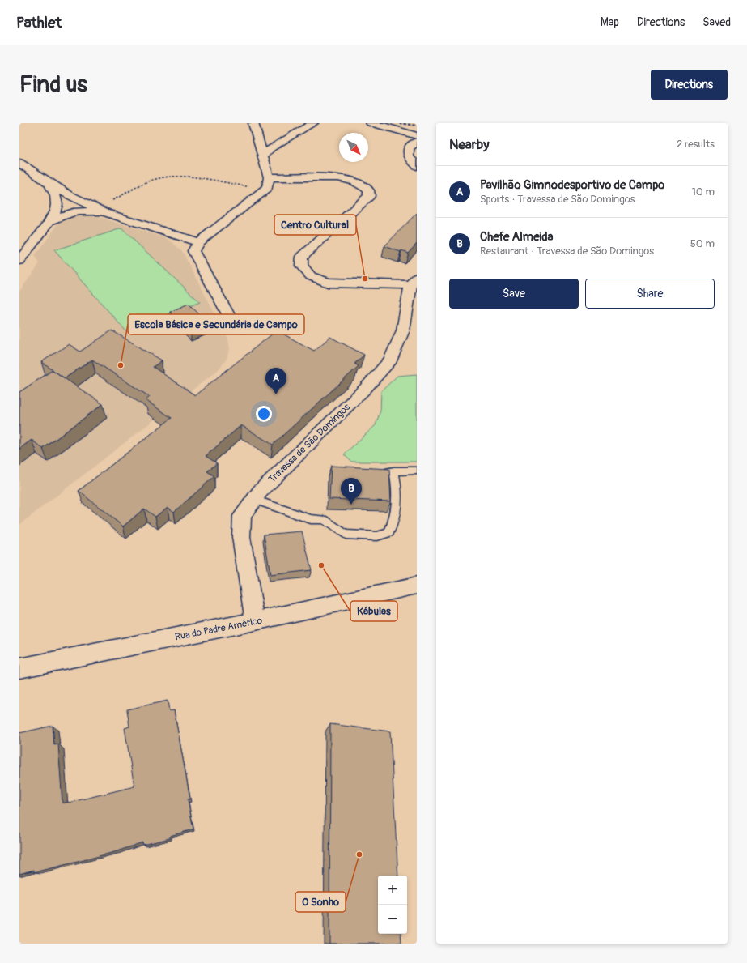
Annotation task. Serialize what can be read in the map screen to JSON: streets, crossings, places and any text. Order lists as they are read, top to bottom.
{
  "streets": {
    "street": ["Travessa de São Domingos", "Rua do Padre Américo"]
  },
  "crossings": [
    ["Travessa de São Domingos", "Rua do Padre Américo"]
  ],
  "places": [
    "Centro Cultural",
    "Escola Básica e Secundária de Campo",
    "Kábulas",
    "O Sonho"
  ],
  "north": "bottom right",
  "page": {
    "header": "Pathlet",
    "nav": ["Map", "Directions", "Saved"],
    "buttons": [
      "Directions",
      ["Save", "Share"]
    ],
    "title": "Find us",
    "heading": ["Nearby", "2 results"],
    "list": [
      {
        "mark": "A",
        "name": "Pavilhão Gimnodesportivo de Campo",
        "note": "Sports · Travessa de São Domingos",
        "value": "10 m"
      },
      {
        "mark": "B",
        "name": "Chefe Almeida",
        "note": "Restaurant · Travessa de São Domingos",
        "value": "50 m"
      }
    ],
    "pins": ["A", "B"],
    "map_buttons": ["+", "−"]
  }
}
